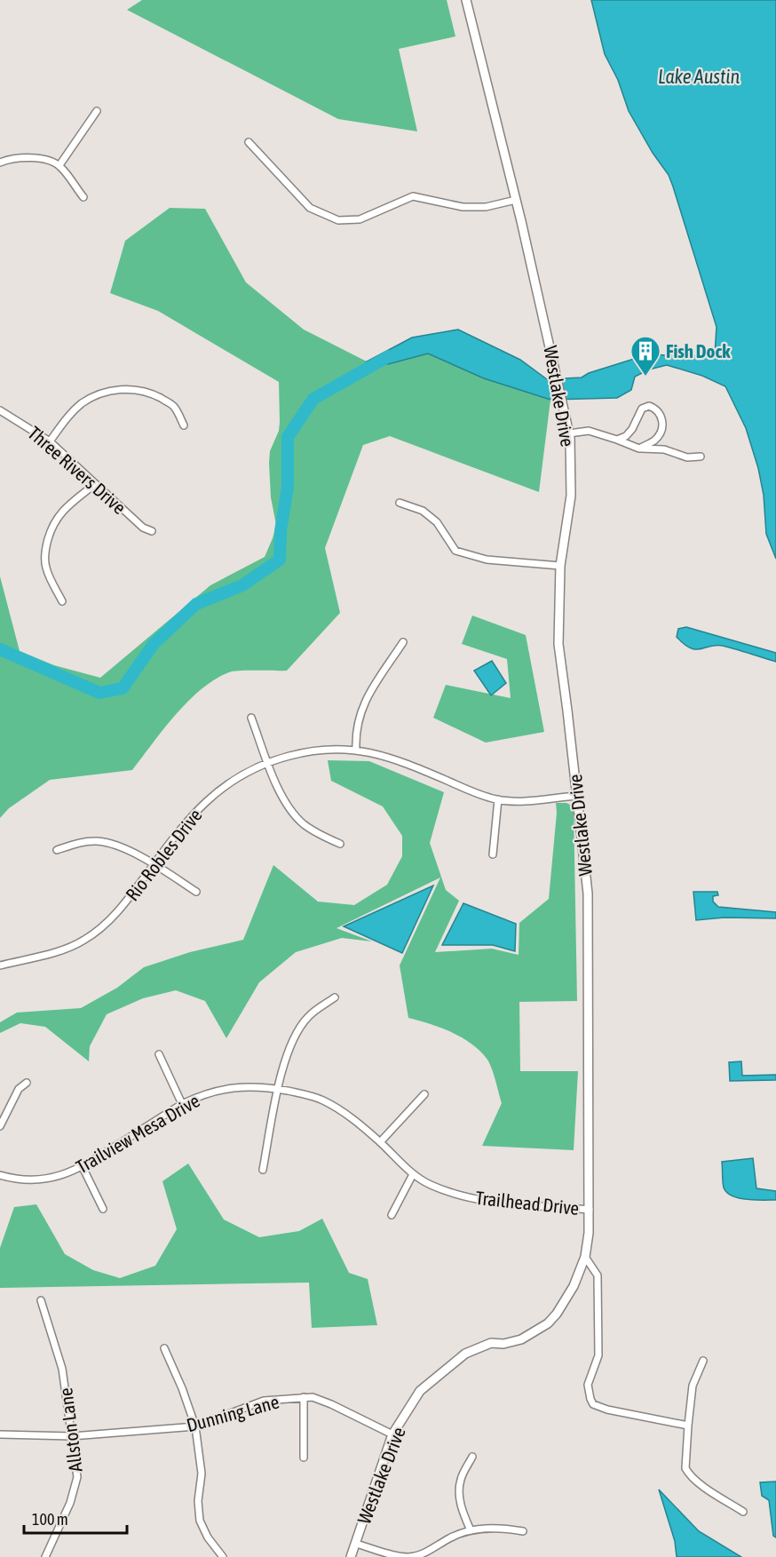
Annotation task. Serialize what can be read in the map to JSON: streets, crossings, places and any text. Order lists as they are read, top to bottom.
{
  "streets": {
    "street": [
      "Westlake Drive",
      "Three Rivers Drive",
      "Rio Robles Drive",
      "Trailview Mesa Drive",
      "Trailhead Drive",
      "Dunning Lane",
      "Allston Lane"
    ]
  },
  "crossings": [
    ["Westlake Drive", "Rio Robles Drive"],
    ["Westlake Drive", "Trailhead Drive"],
    ["Westlake Drive", "Dunning Lane"],
    ["Trailview Mesa Drive", "Trailhead Drive"],
    ["Dunning Lane", "Allston Lane"]
  ],
  "water": ["Lake Austin"],
  "places": {
    "building": ["Fish Dock"]
  },
  "scale_bar": "100 m"
}
